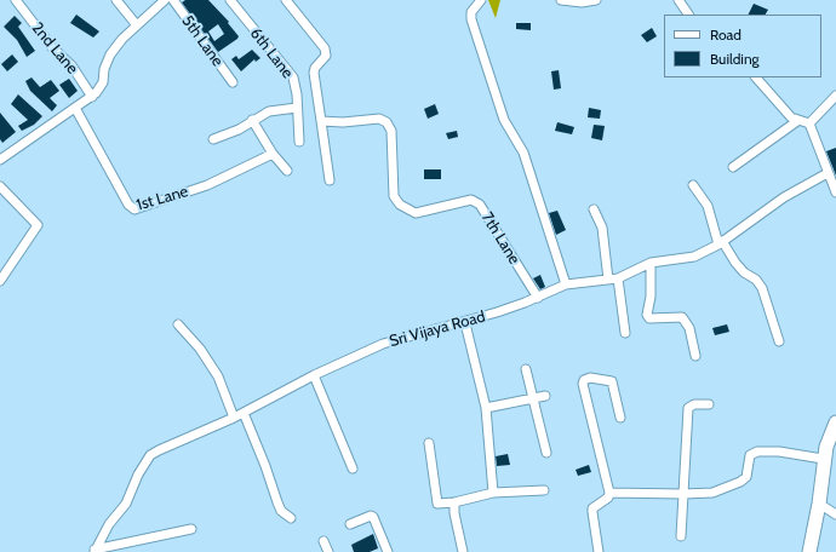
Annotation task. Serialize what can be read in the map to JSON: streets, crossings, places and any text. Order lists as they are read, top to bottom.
{
  "streets": {
    "street": [
      "5th Lane",
      "2nd Lane",
      "6th Lane",
      "1st Lane",
      "7th Lane",
      "Sri Vijaya Road"
    ]
  },
  "crossings": [
    ["7th Lane", "Sri Vijaya Road"]
  ],
  "legend": ["Road", "Building"]
}
